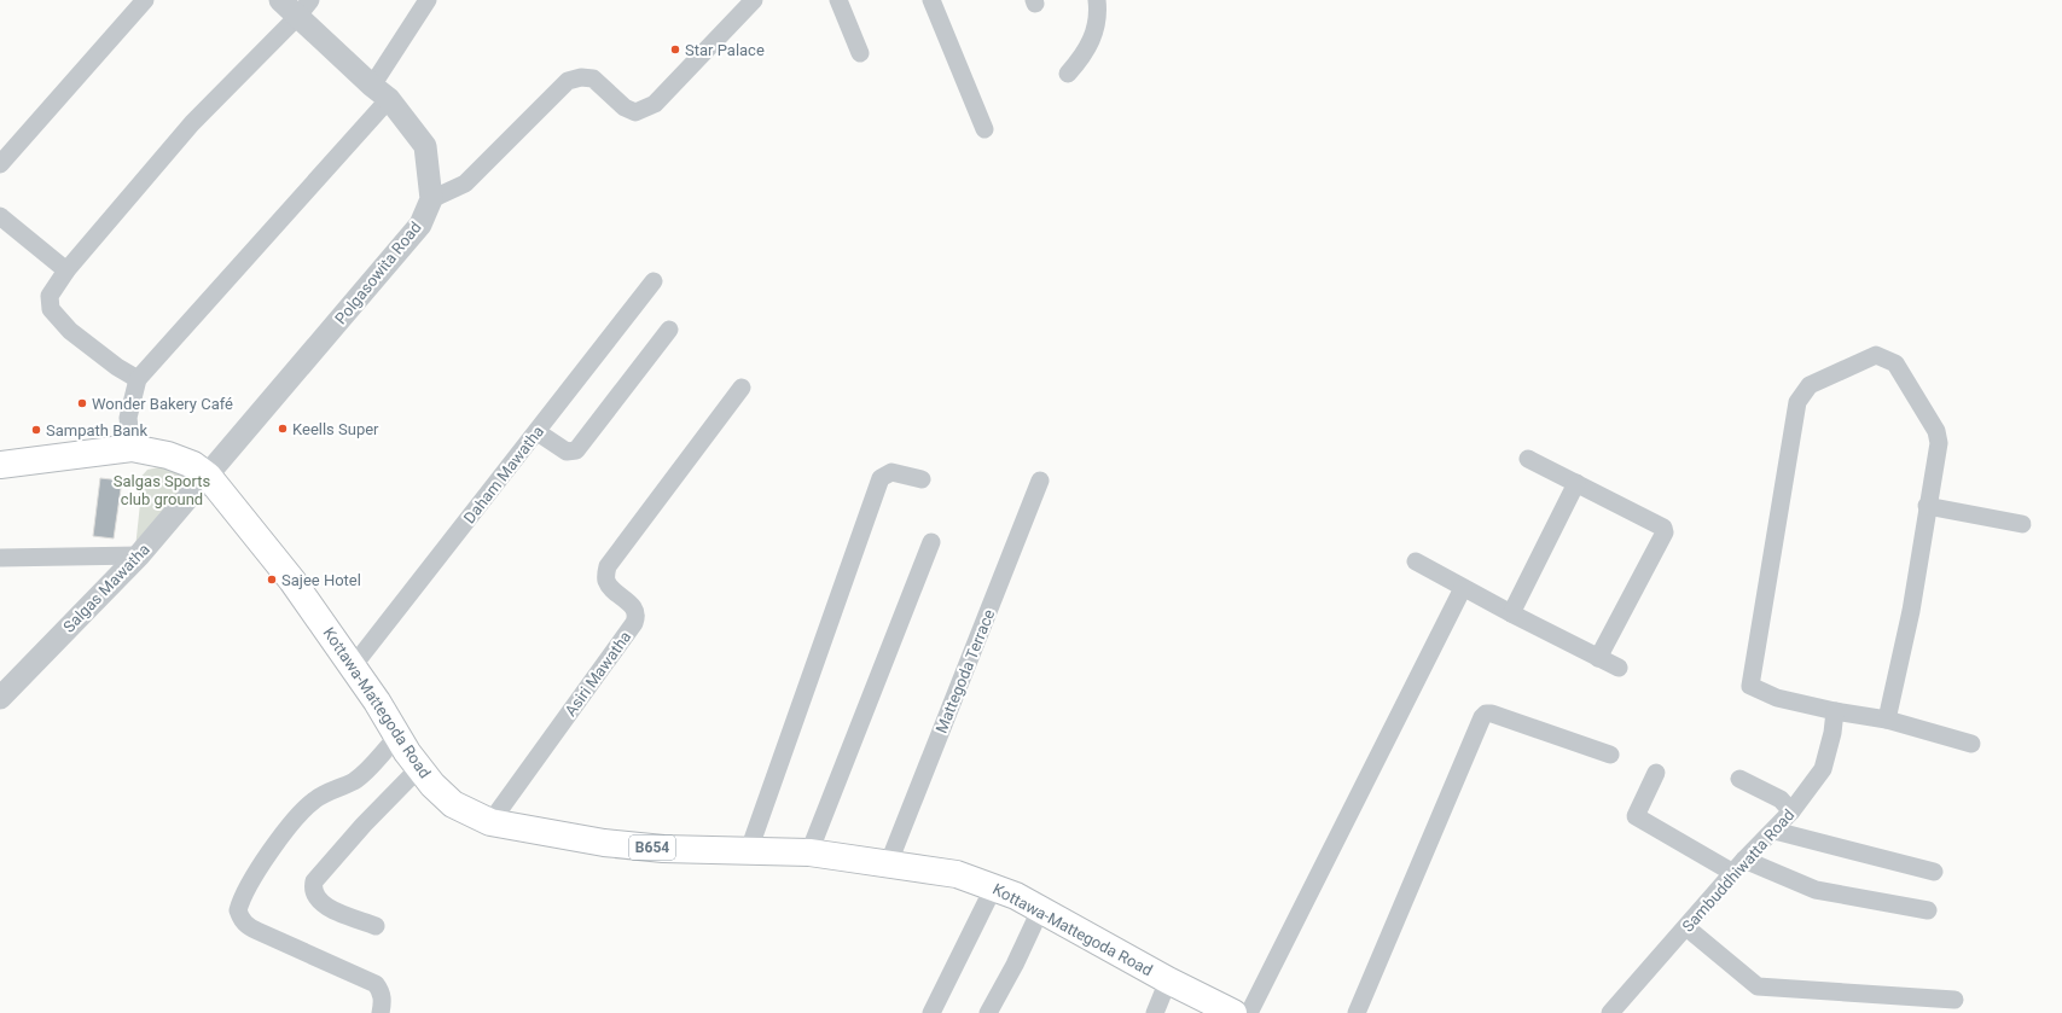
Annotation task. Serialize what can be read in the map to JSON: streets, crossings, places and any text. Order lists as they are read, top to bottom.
{
  "streets": {
    "main road": ["Kottawa-Mattegoda Road", "B654"],
    "street": [
      "Polgasowita Road",
      "Daham Mawatha",
      "Salgas Mawatha",
      "Mattegoda Terrace",
      "Asiri Mawatha",
      "Sambuddhiwatta Road"
    ]
  },
  "crossings": [
    ["Polgasowita Road", "Salgas Mawatha"],
    ["Polgasowita Road", "Kottawa-Mattegoda Road"],
    ["Polgasowita Road", "B654"],
    ["Daham Mawatha", "Kottawa-Mattegoda Road"],
    ["Salgas Mawatha", "Kottawa-Mattegoda Road"],
    ["Salgas Mawatha", "B654"],
    ["Mattegoda Terrace", "Kottawa-Mattegoda Road"],
    ["Asiri Mawatha", "Kottawa-Mattegoda Road"],
    ["Kottawa-Mattegoda Road", "B654"]
  ],
  "parks": ["Salgas Sports club ground"],
  "places": [
    "Star Palace",
    "Wonder Bakery Café",
    "Keells Super",
    "Sampath Bank",
    "Sajee Hotel"
  ]
}
